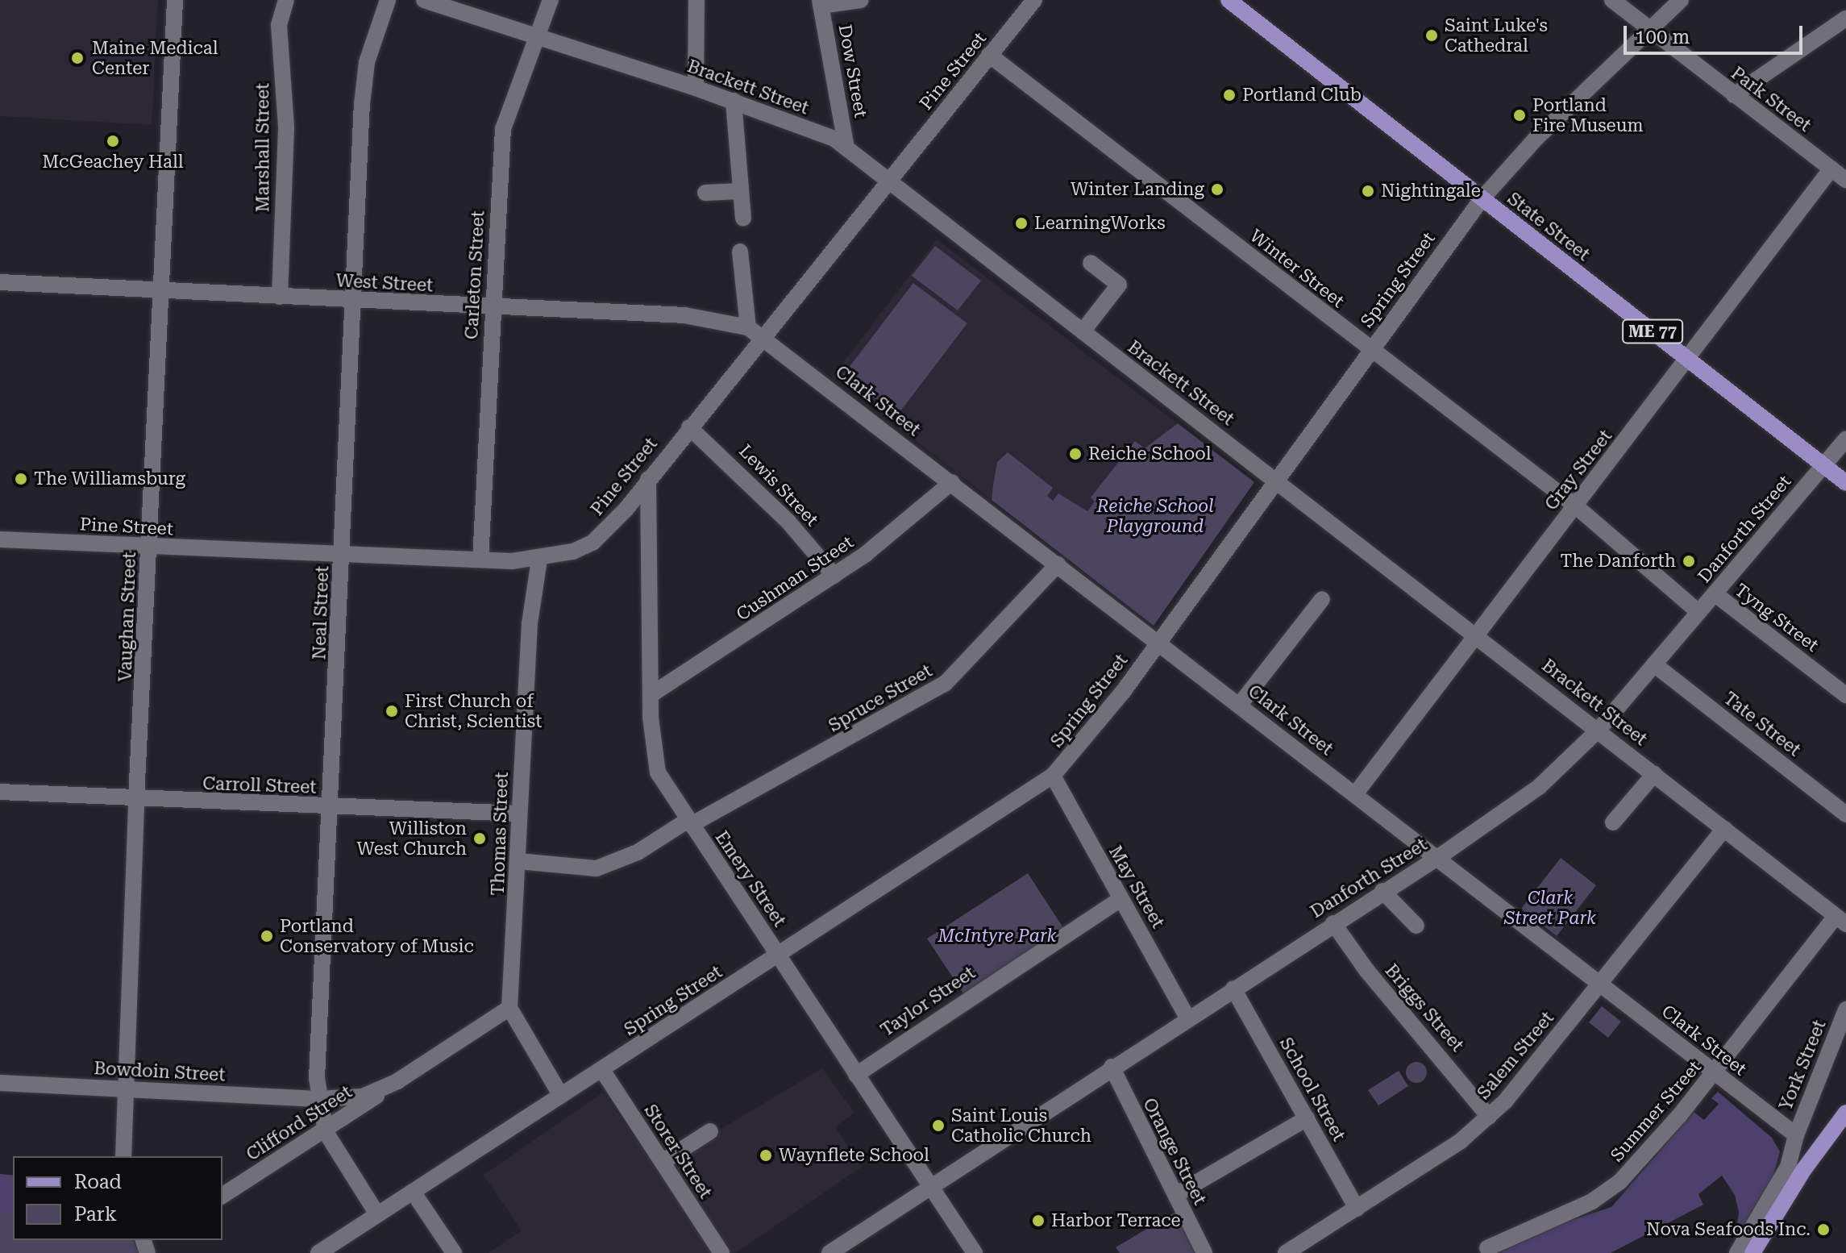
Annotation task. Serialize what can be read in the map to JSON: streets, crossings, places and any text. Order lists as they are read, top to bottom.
{
  "streets": {
    "main road": ["State Street", "ME 77"],
    "street": [
      "Dow Street",
      "Pine Street",
      "Brackett Street",
      "Park Street",
      "Marshall Street",
      "Winter Street",
      "Carleton Street",
      "Spring Street",
      "West Street",
      "Clark Street",
      "Gray Street",
      "Lewis Street",
      "Danforth Street",
      "Cushman Street",
      "Neal Street",
      "Vaughan Street",
      "Tyng Street",
      "Spruce Street",
      "Tate Street",
      "Carroll Street",
      "Thomas Street",
      "Emery Street",
      "May Street",
      "Taylor Street",
      "Briggs Street",
      "Salem Street",
      "York Street",
      "Bowdoin Street",
      "School Street",
      "Summer Street",
      "Clifford Street",
      "Storer Street",
      "Orange Street"
    ]
  },
  "crossings": [
    ["Dow Street", "Brackett Street"],
    ["Pine Street", "Brackett Street"],
    ["Pine Street", "Winter Street"],
    ["Pine Street", "Carleton Street"],
    ["Pine Street", "West Street"],
    ["Pine Street", "Clark Street"],
    ["Pine Street", "Lewis Street"],
    ["Pine Street", "Neal Street"],
    ["Pine Street", "Vaughan Street"],
    ["Pine Street", "Thomas Street"],
    ["Pine Street", "Emery Street"],
    ["Brackett Street", "Carleton Street"],
    ["Brackett Street", "Spring Street"],
    ["Brackett Street", "Gray Street"],
    ["Brackett Street", "Danforth Street"],
    ["Brackett Street", "Salem Street"],
    ["Brackett Street", "Summer Street"],
    ["Park Street", "Spring Street"],
    ["Park Street", "Gray Street"],
    ["Marshall Street", "West Street"],
    ["State Street", "Spring Street"],
    ["State Street", "Gray Street"],
    ["State Street", "Danforth Street"],
    ["Winter Street", "Spring Street"],
    ["Winter Street", "Gray Street"],
    ["Winter Street", "Danforth Street"],
    ["Carleton Street", "West Street"],
    ["Spring Street", "Clark Street"],
    ["Spring Street", "Neal Street"],
    ["Spring Street", "Emery Street"],
    ["Spring Street", "May Street"],
    ["Spring Street", "Storer Street"],
    ["West Street", "Clark Street"],
    ["West Street", "Neal Street"],
    ["West Street", "Vaughan Street"],
    ["Clark Street", "Gray Street"],
    ["Clark Street", "Danforth Street"],
    ["Clark Street", "Cushman Street"],
    ["Clark Street", "Spruce Street"],
    ["Clark Street", "Salem Street"],
    ["Clark Street", "York Street"],
    ["Clark Street", "Summer Street"],
    ["Lewis Street", "Cushman Street"],
    ["Danforth Street", "Tyng Street"],
    ["Danforth Street", "Tate Street"],
    ["Danforth Street", "Emery Street"],
    ["Danforth Street", "May Street"],
    ["Danforth Street", "Briggs Street"],
    ["Danforth Street", "School Street"],
    ["Danforth Street", "Orange Street"],
    ["Cushman Street", "Emery Street"],
    ["Neal Street", "Carroll Street"],
    ["Neal Street", "Bowdoin Street"],
    ["Neal Street", "Clifford Street"],
    ["Vaughan Street", "Carroll Street"],
    ["Vaughan Street", "Bowdoin Street"],
    ["Spruce Street", "Thomas Street"],
    ["Spruce Street", "Emery Street"],
    ["Carroll Street", "Thomas Street"],
    ["Thomas Street", "Clifford Street"],
    ["Emery Street", "Taylor Street"],
    ["May Street", "Taylor Street"],
    ["Briggs Street", "Salem Street"],
    ["Salem Street", "School Street"],
    ["Bowdoin Street", "Clifford Street"]
  ],
  "parks": ["Reiche School Playground", "Clark Street Park", "McIntyre Park"],
  "places": [
    "Saint Luke's Cathedral",
    "Maine Medical Center",
    "Portland Club",
    "Portland Fire Museum",
    "McGeachey Hall",
    "Winter Landing",
    "Nightingale",
    "LearningWorks",
    "Reiche School",
    "The Williamsburg",
    "The Danforth",
    "First Church of Christ, Scientist",
    "Williston West Church",
    "Portland Conservatory of Music",
    "Saint Louis Catholic Church",
    "Waynflete School",
    "Harbor Terrace",
    "Nova Seafoods Inc."
  ],
  "legend": ["Road", "Park"],
  "scale_bar": "100 m"
}
